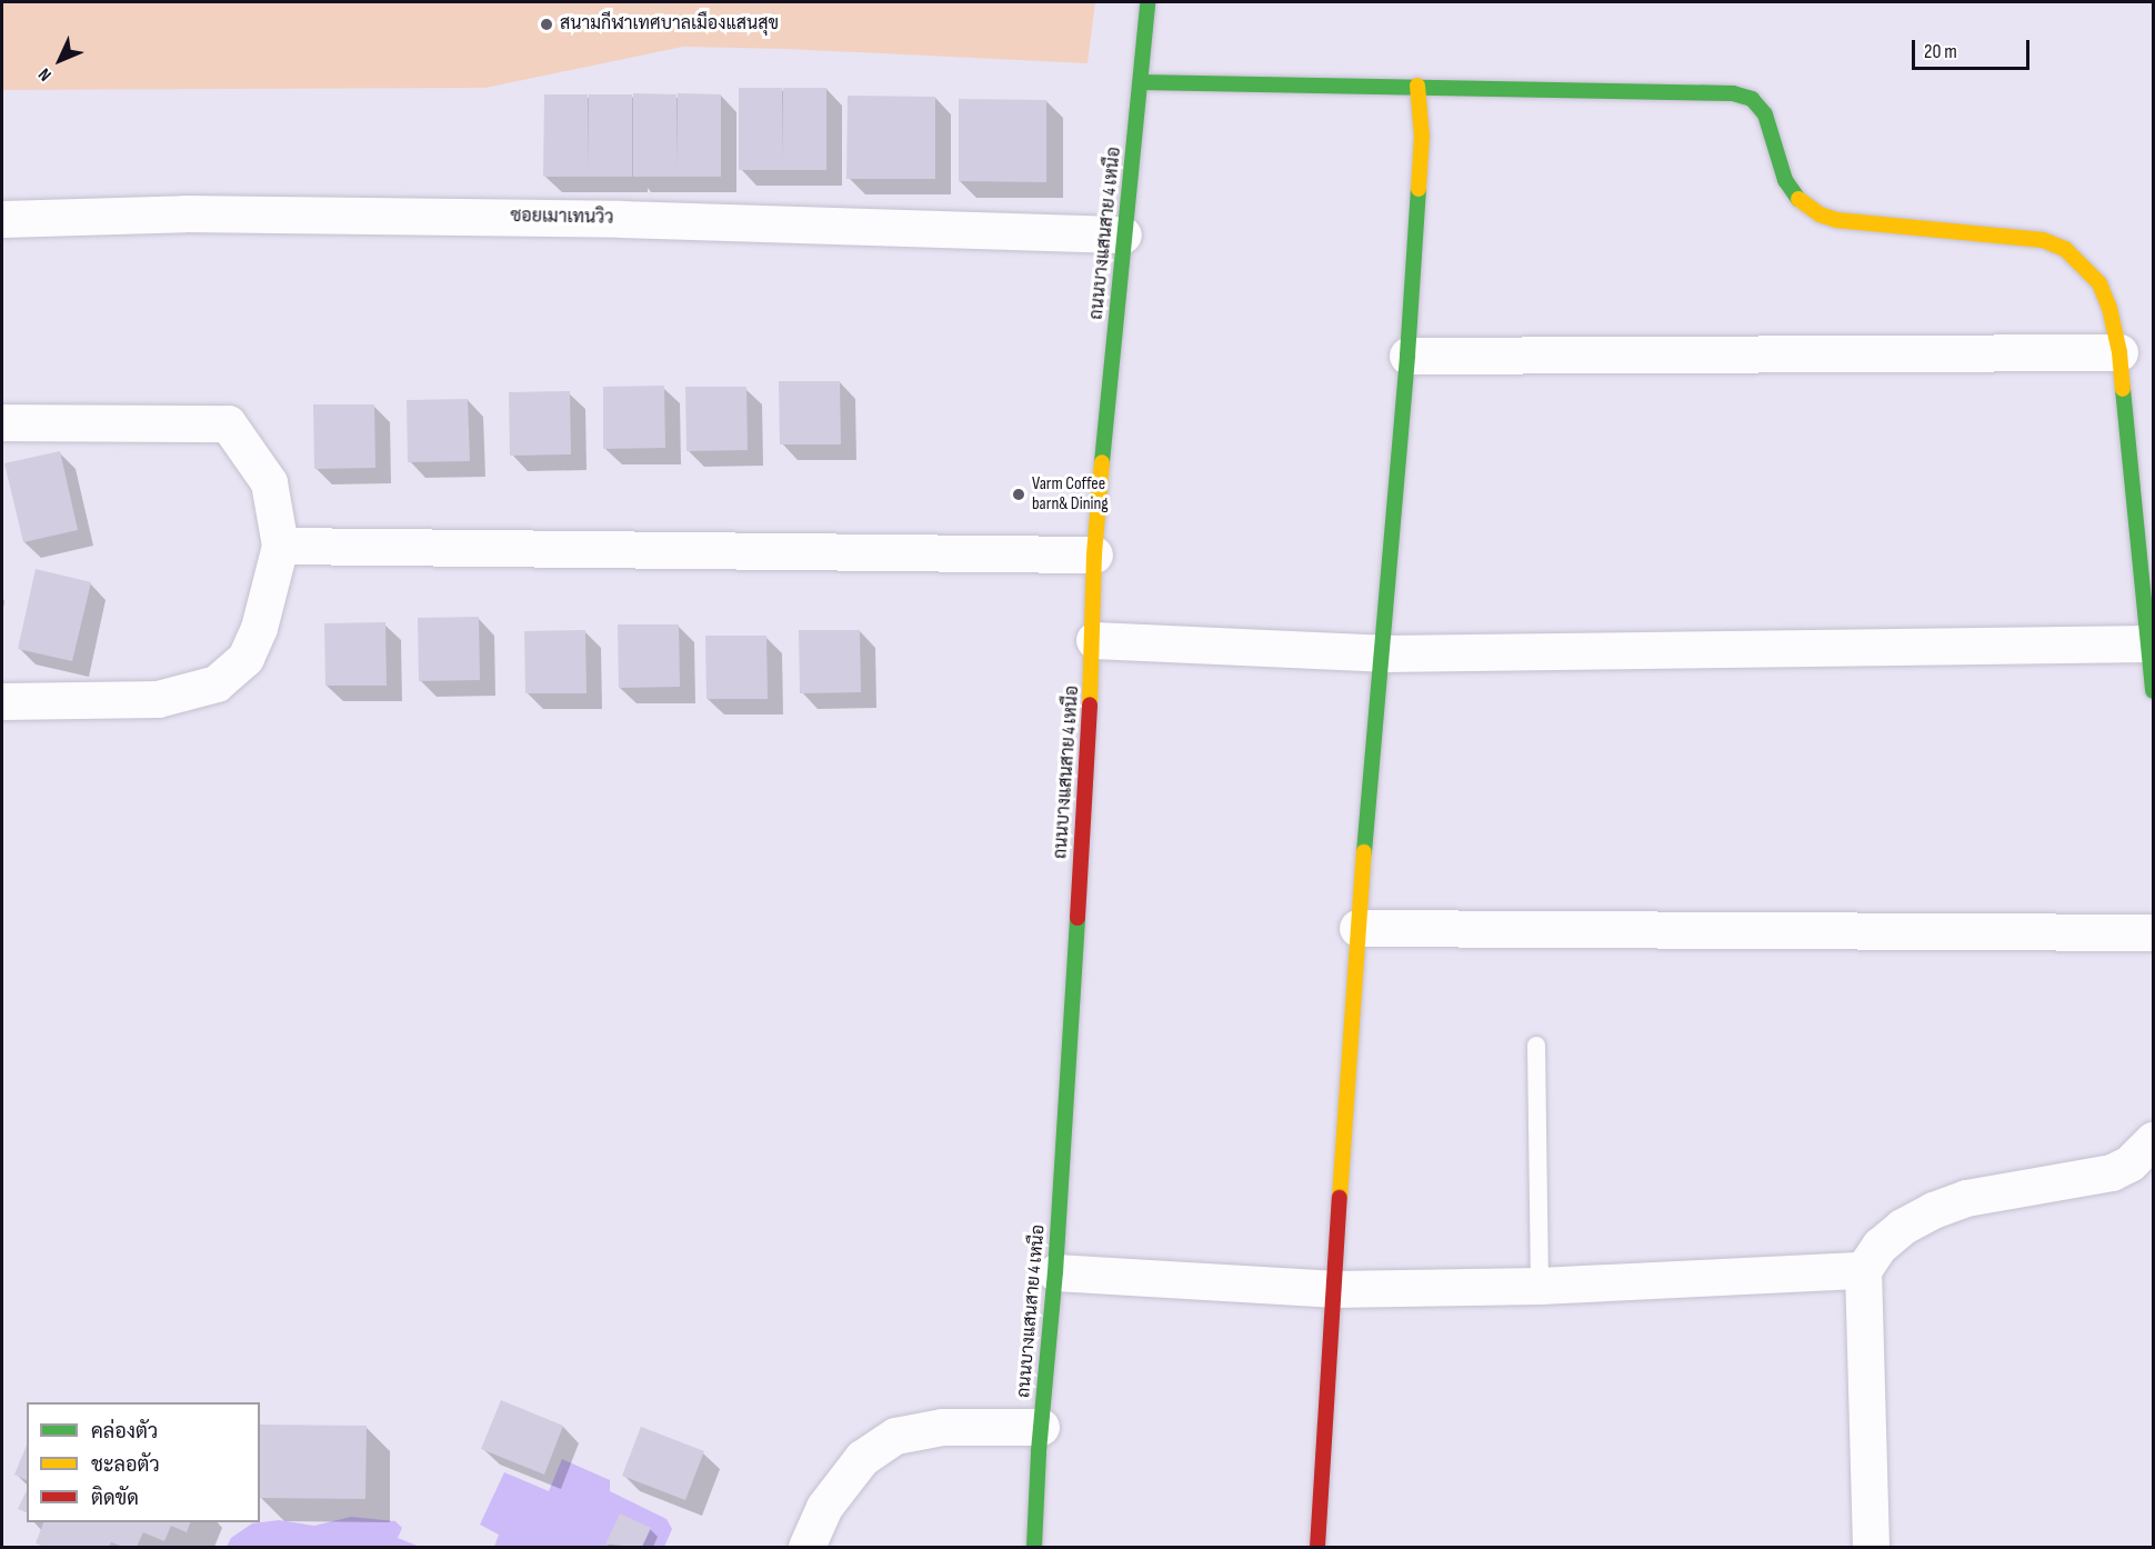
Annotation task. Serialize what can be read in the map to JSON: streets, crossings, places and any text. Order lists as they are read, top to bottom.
{
  "streets": {
    "street": ["ซอยเมาเทนวิว", "ถนนบางแสนสาย 4 เหนือ"]
  },
  "crossings": [
    ["ซอยเมาเทนวิว", "ถนนบางแสนสาย 4 เหนือ"]
  ],
  "places": ["สนามกีฬาเทศบาลเมืองแสนสุข", "Varm Coffee barn& Dining"],
  "legend": ["คล่องตัว", "ชะลอตัว", "ติดขัด"],
  "scale_bar": "20 m",
  "north": "bottom left"
}
